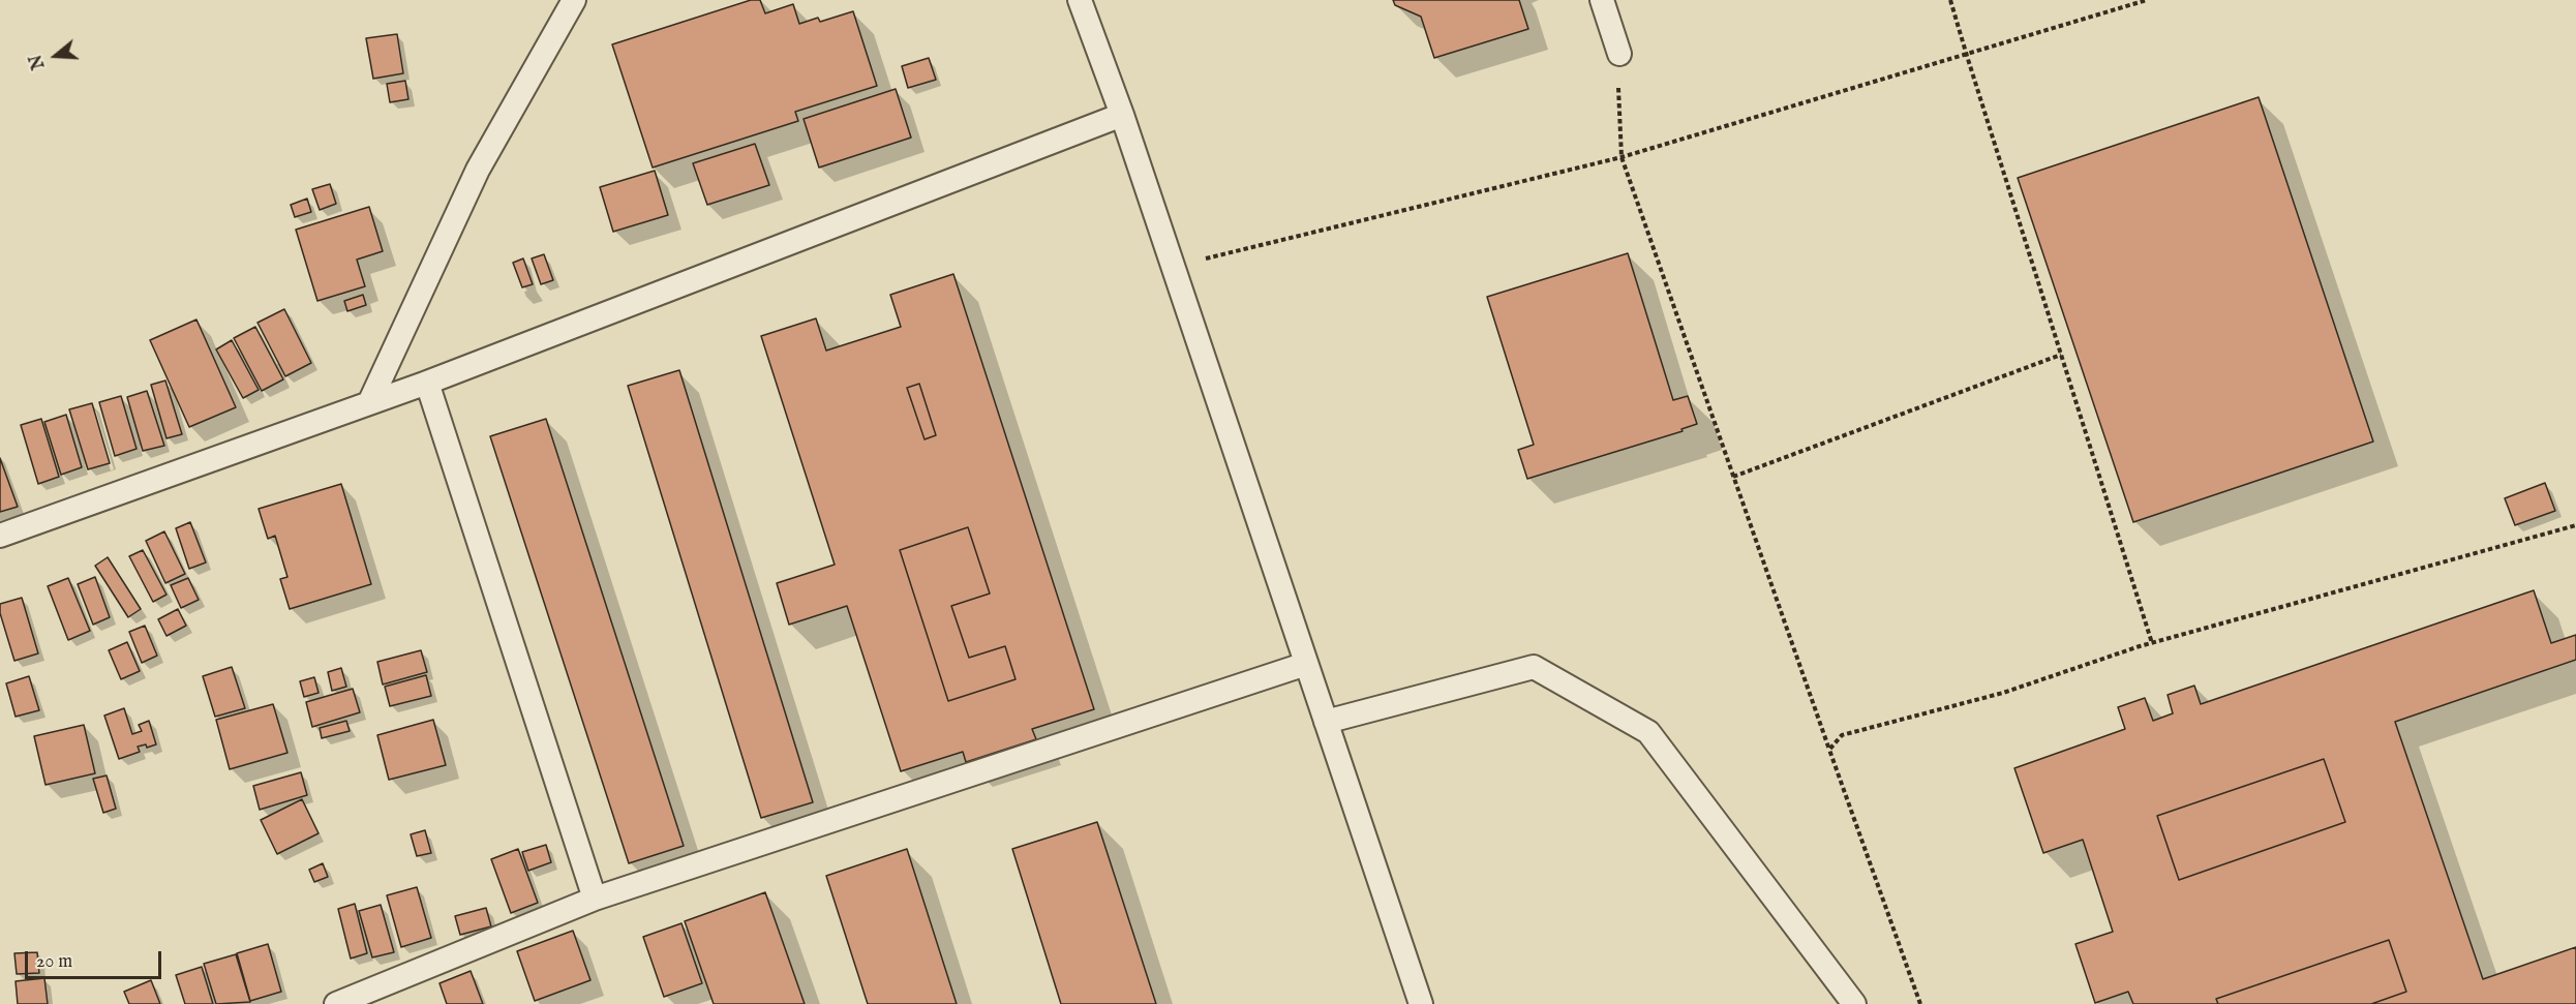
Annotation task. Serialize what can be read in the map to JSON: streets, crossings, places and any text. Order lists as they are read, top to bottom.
{
  "scale_bar": "20 m",
  "north": "left"
}
